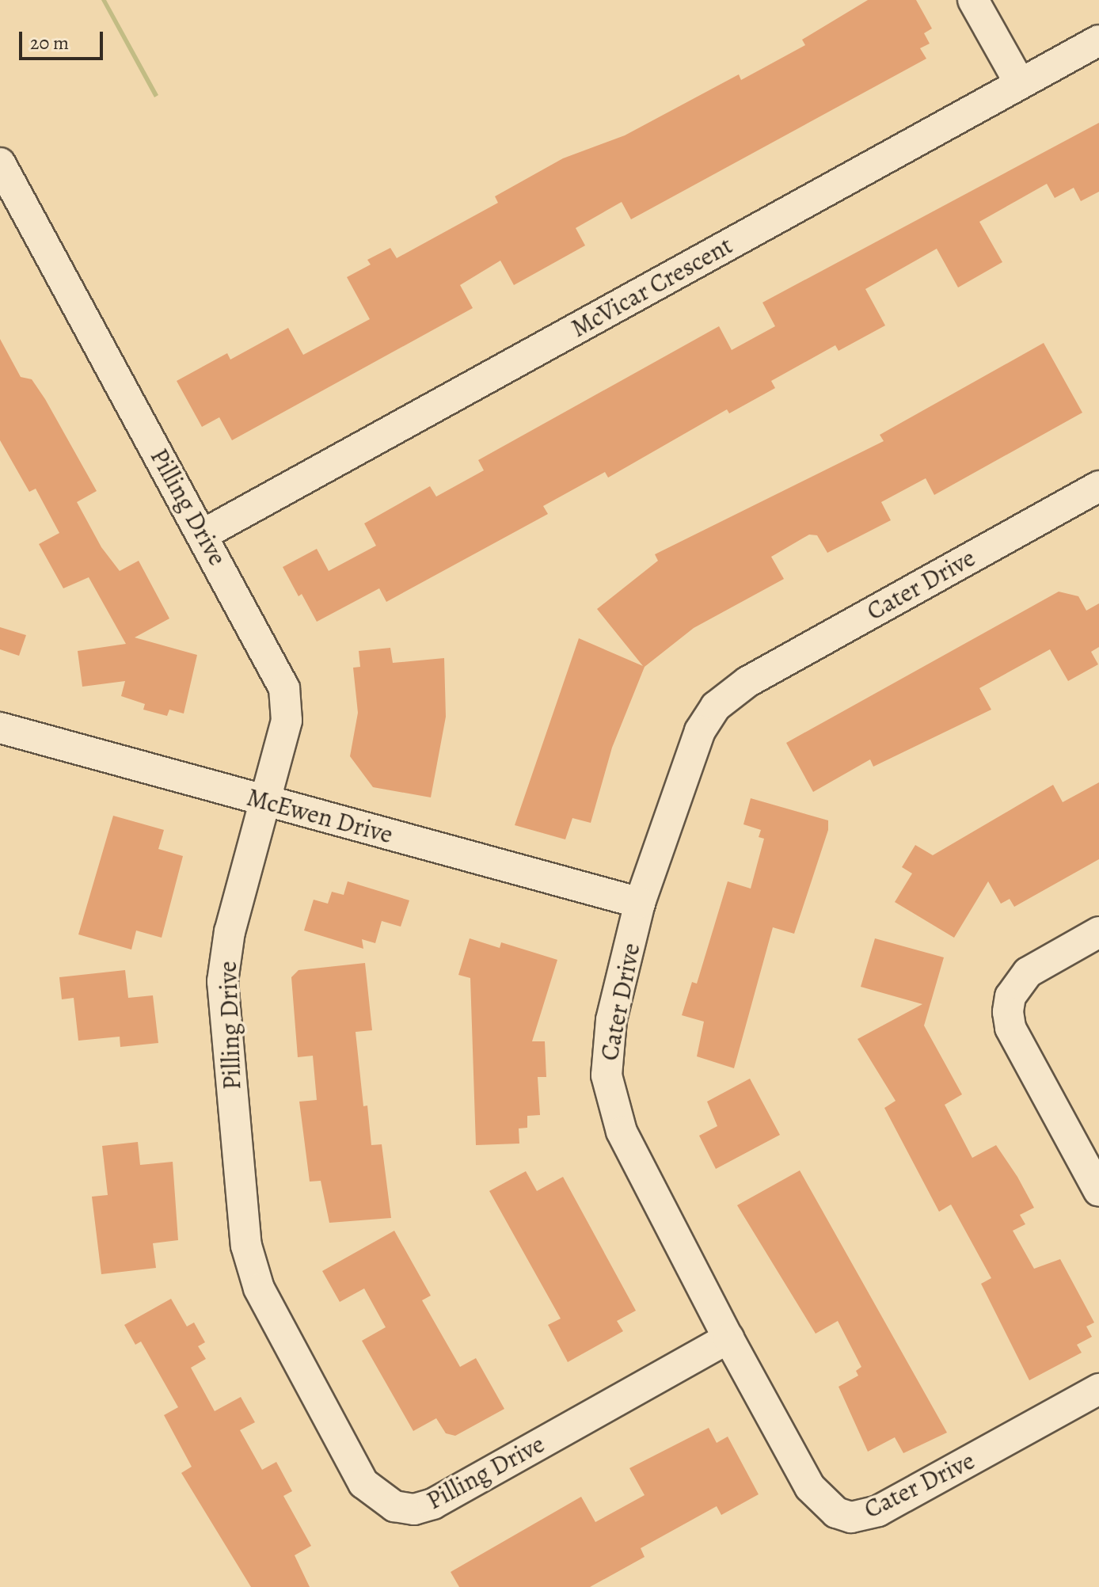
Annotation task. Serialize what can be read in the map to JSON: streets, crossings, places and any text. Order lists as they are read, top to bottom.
{
  "streets": {
    "street": [
      "McVicar Crescent",
      "Pilling Drive",
      "Cater Drive",
      "McEwen Drive"
    ]
  },
  "crossings": [
    ["McVicar Crescent", "Pilling Drive"],
    ["Pilling Drive", "Cater Drive"],
    ["Pilling Drive", "McEwen Drive"],
    ["Cater Drive", "McEwen Drive"]
  ],
  "scale_bar": "20 m"
}
